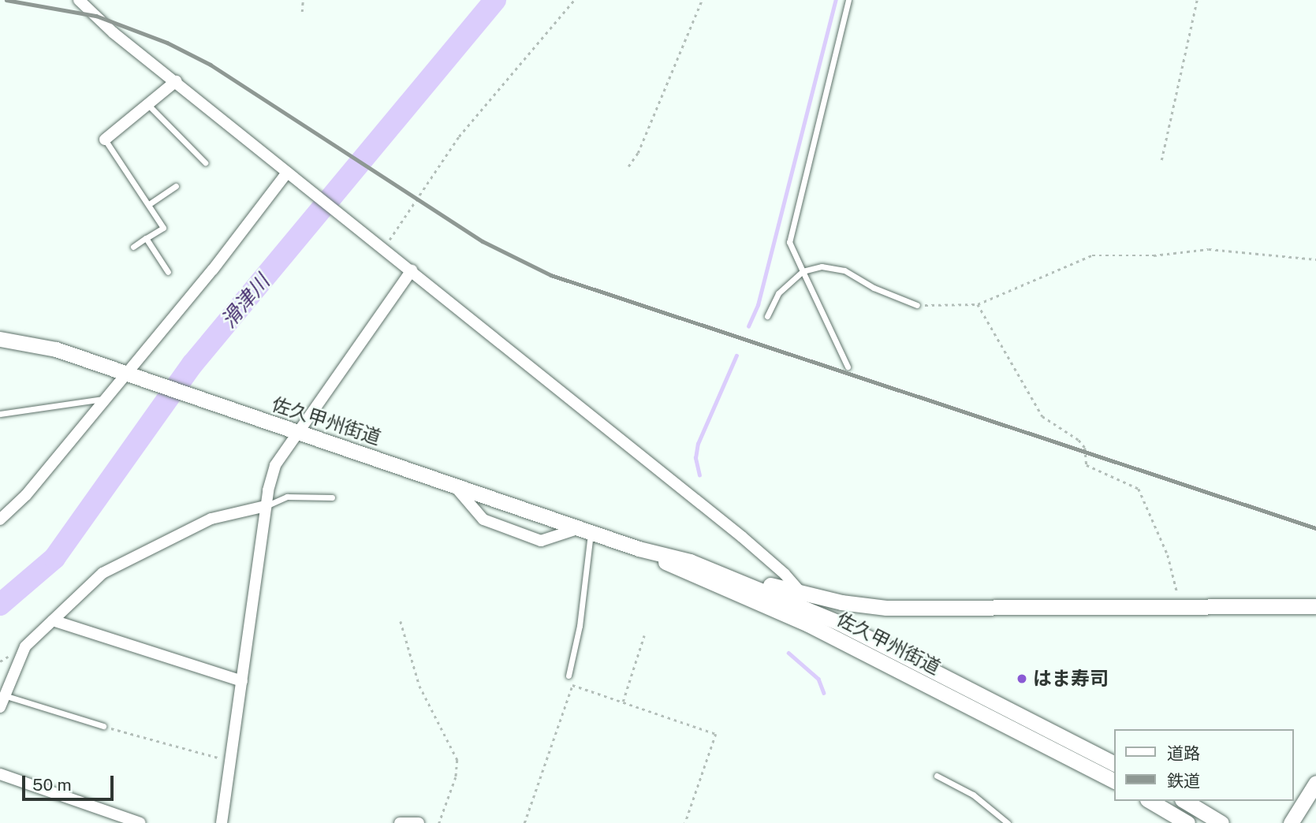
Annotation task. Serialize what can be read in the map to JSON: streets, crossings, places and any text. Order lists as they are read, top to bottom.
{
  "streets": {
    "main road": ["佐久甲州街道"]
  },
  "water": ["滑津川"],
  "places": ["はま寿司"],
  "legend": ["道路", "鉄道"],
  "scale_bar": "50 m"
}
